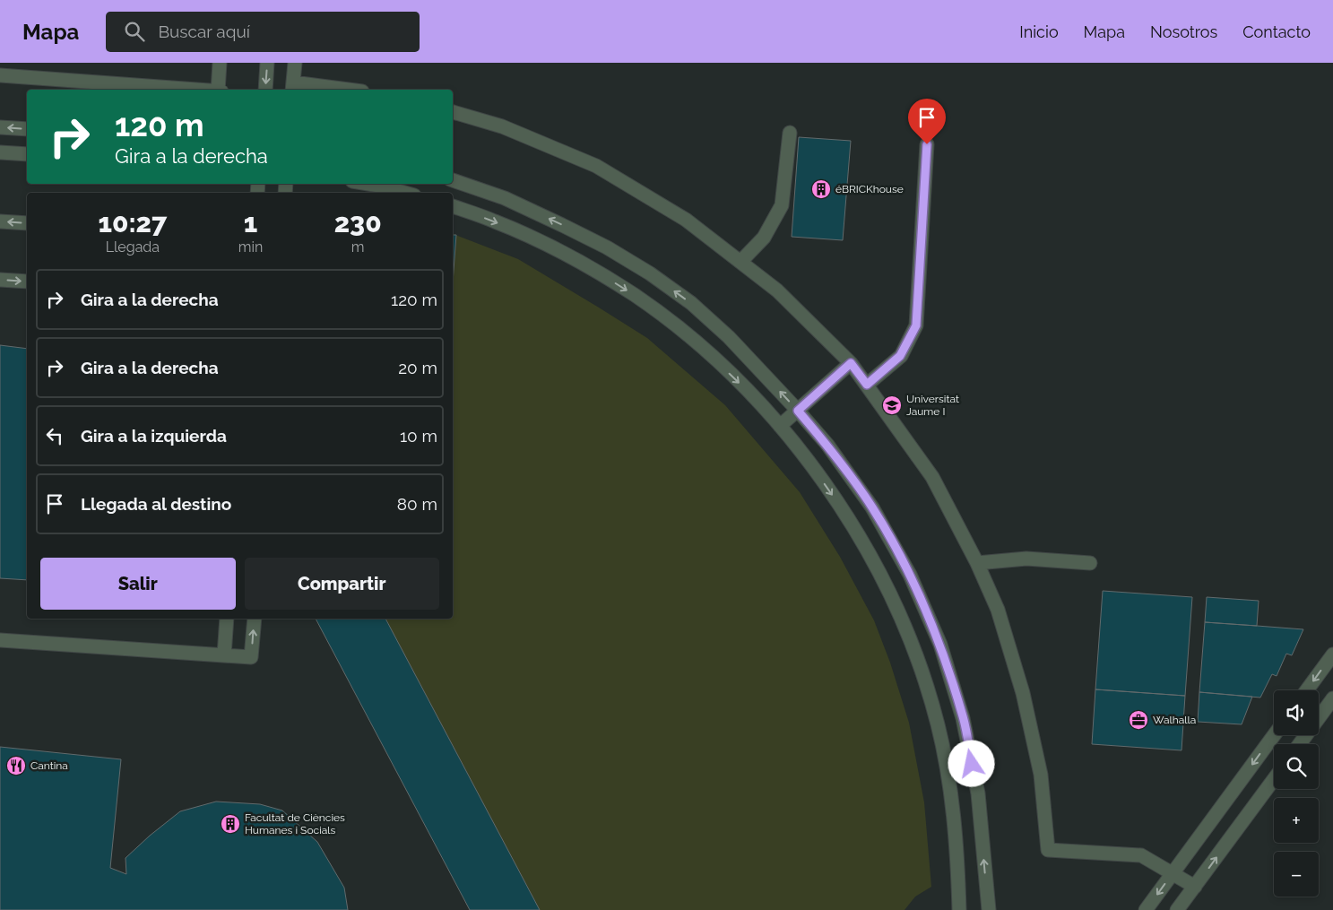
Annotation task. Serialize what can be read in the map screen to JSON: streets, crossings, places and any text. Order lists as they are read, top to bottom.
{
  "places": {
    "building": ["éBRICKhouse", "Facultat de Ciències Humanes i Socials"],
    "school or university": ["Universitat Jaume I"],
    "office": ["Walhalla"],
    "restaurant": ["Cantina"]
  },
  "page": {
    "header": "Mapa",
    "search": "Buscar aquí",
    "nav": [
      "Inicio",
      "Mapa",
      "Nosotros",
      "Contacto"
    ],
    "turn": ["120 m", "Gira a la derecha"],
    "eta": [
      "10:27",
      "Llegada",
      "1",
      "min",
      "230",
      "m"
    ],
    "list": [
      {
        "name": "Gira a la derecha",
        "value": "120 m"
      },
      {
        "name": "Gira a la derecha",
        "value": "20 m"
      },
      {
        "name": "Gira a la izquierda",
        "value": "10 m"
      },
      {
        "name": "Llegada al destino",
        "value": "80 m"
      }
    ],
    "buttons": ["Salir", "Compartir"],
    "map_buttons": ["+", "−"]
  }
}
